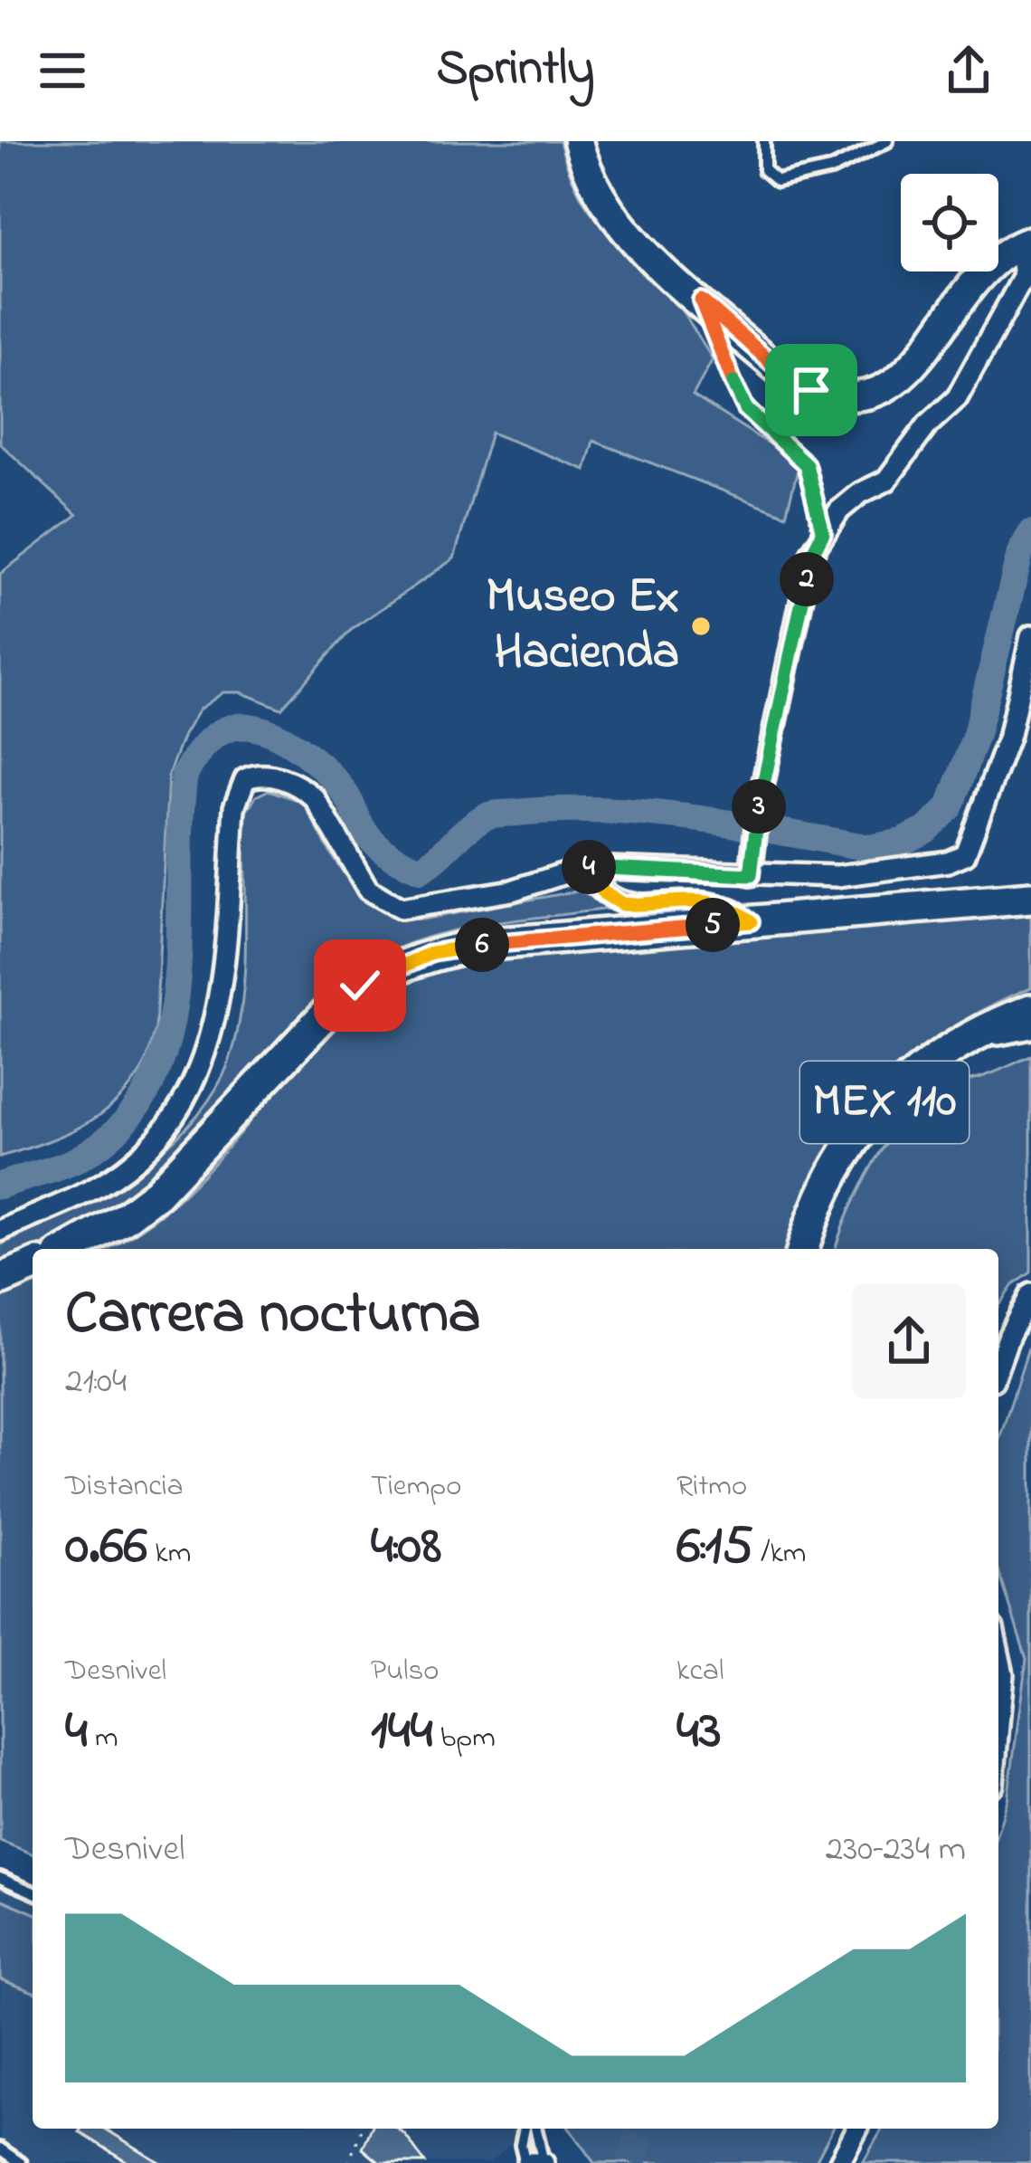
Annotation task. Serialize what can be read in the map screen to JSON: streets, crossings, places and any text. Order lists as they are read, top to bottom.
{
  "streets": {
    "main road": ["MEX 110"]
  },
  "places": ["Museo Ex Hacienda"],
  "page": {
    "header": "Sprintly",
    "pins": [
      "2",
      "3",
      "4",
      "5",
      "6"
    ],
    "heading": ["Carrera nocturna", "21:04"],
    "stats": [
      ["Distancia", "0.66 km"],
      ["Tiempo", "4:08"],
      ["Ritmo", "6:15 /km"],
      ["Desnivel", "4 m"],
      ["Pulso", "144 bpm"],
      ["kcal", "43"]
    ],
    "chart": ["Desnivel", "230–234 m"]
  }
}
